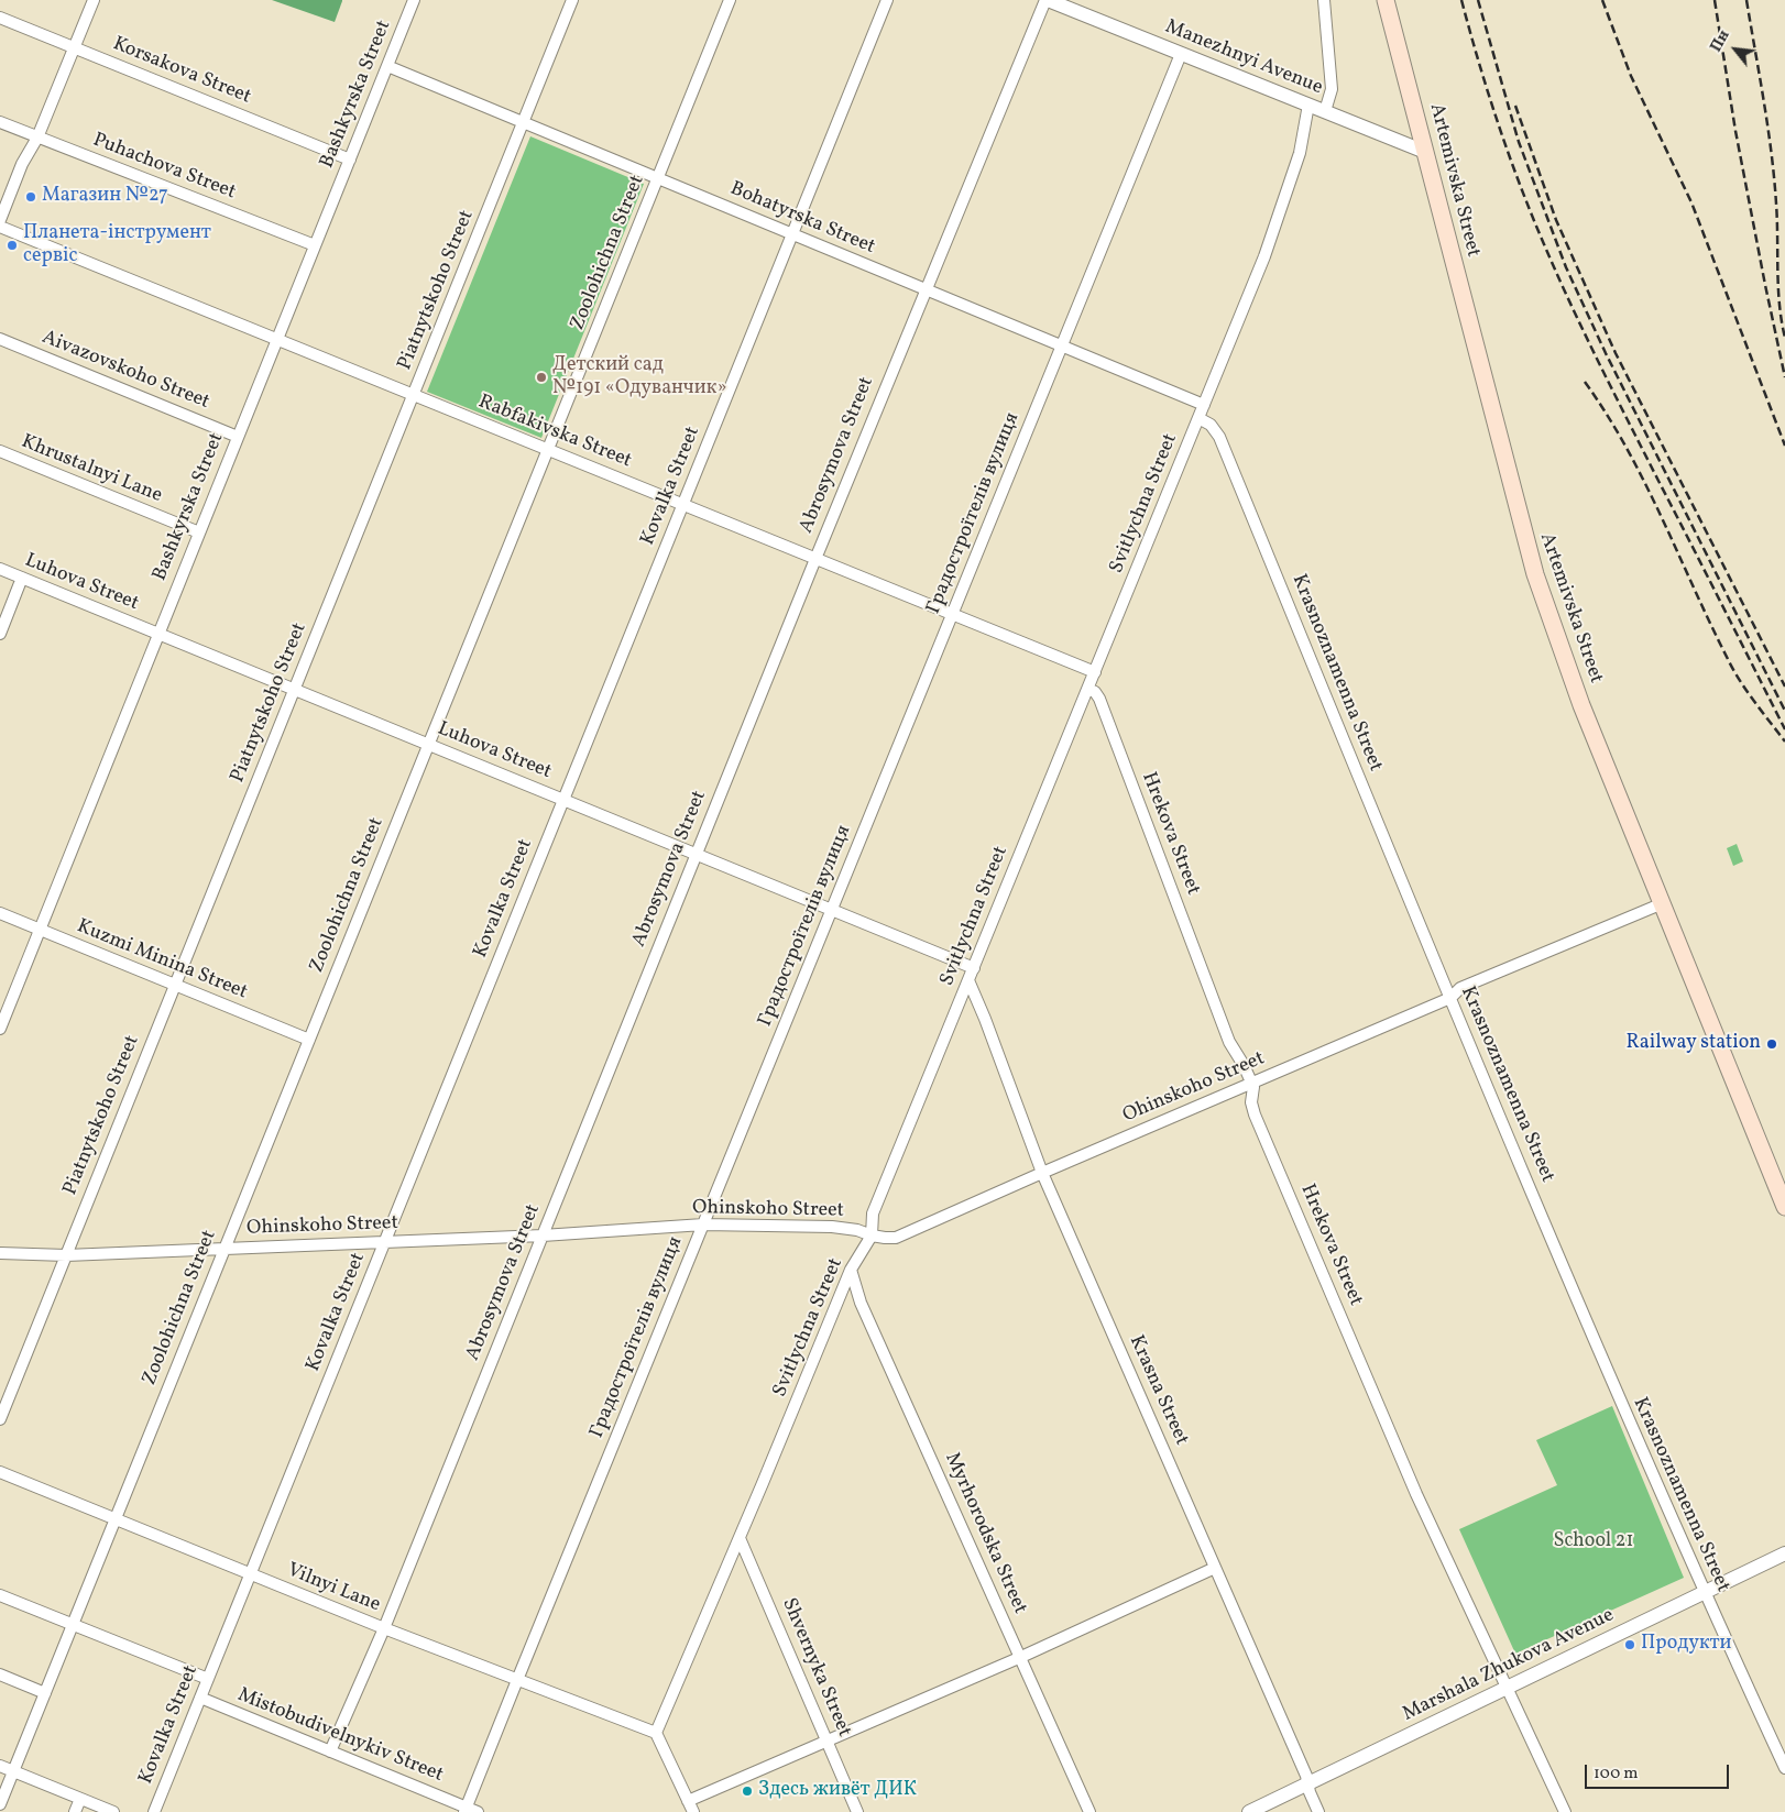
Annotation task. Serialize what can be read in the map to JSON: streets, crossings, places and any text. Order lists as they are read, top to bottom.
{
  "streets": {
    "main road": ["Artemivska Street"],
    "street": [
      "Manezhnyi Avenue",
      "Korsakova Street",
      "Bashkyrska Street",
      "Puhachova Street",
      "Bohatyrska Street",
      "Zoolohichna Street",
      "Piatnytskoho Street",
      "Aivazovskoho Street",
      "Rabfakivska Street",
      "Abrosymova Street",
      "Khrustalnyi Lane",
      "Kovalka Street",
      "Svitlychna Street",
      "Градостроїтелiв вулиця",
      "Luhova Street",
      "Krasnoznamenna Street",
      "Hrekova Street",
      "Kuzmi Minina Street",
      "Ohinskoho Street",
      "Krasna Street",
      "Myrhorodska Street",
      "Vilnyi Lane",
      "Marshala Zhukova Avenue",
      "Shvernyka Street",
      "Mistobudivelnykiv Street"
    ]
  },
  "crossings": [
    ["Manezhnyi Avenue", "Artemivska Street"],
    ["Manezhnyi Avenue", "Abrosymova Street"],
    ["Manezhnyi Avenue", "Svitlychna Street"],
    ["Manezhnyi Avenue", "Градостроїтелiв вулиця"],
    ["Korsakova Street", "Bashkyrska Street"],
    ["Bashkyrska Street", "Puhachova Street"],
    ["Bashkyrska Street", "Bohatyrska Street"],
    ["Bashkyrska Street", "Aivazovskoho Street"],
    ["Bashkyrska Street", "Rabfakivska Street"],
    ["Bashkyrska Street", "Khrustalnyi Lane"],
    ["Bashkyrska Street", "Luhova Street"],
    ["Bashkyrska Street", "Kuzmi Minina Street"],
    ["Artemivska Street", "Ohinskoho Street"],
    ["Bohatyrska Street", "Zoolohichna Street"],
    ["Bohatyrska Street", "Piatnytskoho Street"],
    ["Bohatyrska Street", "Abrosymova Street"],
    ["Bohatyrska Street", "Kovalka Street"],
    ["Bohatyrska Street", "Svitlychna Street"],
    ["Bohatyrska Street", "Градостроїтелiв вулиця"],
    ["Zoolohichna Street", "Rabfakivska Street"],
    ["Zoolohichna Street", "Luhova Street"],
    ["Zoolohichna Street", "Kuzmi Minina Street"],
    ["Zoolohichna Street", "Ohinskoho Street"],
    ["Zoolohichna Street", "Vilnyi Lane"],
    ["Piatnytskoho Street", "Rabfakivska Street"],
    ["Piatnytskoho Street", "Luhova Street"],
    ["Piatnytskoho Street", "Kuzmi Minina Street"],
    ["Piatnytskoho Street", "Ohinskoho Street"],
    ["Rabfakivska Street", "Abrosymova Street"],
    ["Rabfakivska Street", "Kovalka Street"],
    ["Rabfakivska Street", "Svitlychna Street"],
    ["Rabfakivska Street", "Градостроїтелiв вулиця"],
    ["Abrosymova Street", "Luhova Street"],
    ["Abrosymova Street", "Ohinskoho Street"],
    ["Abrosymova Street", "Vilnyi Lane"],
    ["Abrosymova Street", "Mistobudivelnykiv Street"],
    ["Kovalka Street", "Luhova Street"],
    ["Kovalka Street", "Ohinskoho Street"],
    ["Kovalka Street", "Vilnyi Lane"],
    ["Kovalka Street", "Mistobudivelnykiv Street"],
    ["Svitlychna Street", "Luhova Street"],
    ["Svitlychna Street", "Krasnoznamenna Street"],
    ["Svitlychna Street", "Hrekova Street"],
    ["Svitlychna Street", "Ohinskoho Street"],
    ["Svitlychna Street", "Krasna Street"],
    ["Svitlychna Street", "Myrhorodska Street"],
    ["Svitlychna Street", "Vilnyi Lane"],
    ["Svitlychna Street", "Shvernyka Street"],
    ["Градостроїтелiв вулиця", "Luhova Street"],
    ["Градостроїтелiв вулиця", "Ohinskoho Street"],
    ["Градостроїтелiв вулиця", "Vilnyi Lane"],
    ["Градостроїтелiв вулиця", "Mistobudivelnykiv Street"],
    ["Krasnoznamenna Street", "Ohinskoho Street"],
    ["Krasnoznamenna Street", "Marshala Zhukova Avenue"],
    ["Hrekova Street", "Ohinskoho Street"],
    ["Hrekova Street", "Marshala Zhukova Avenue"],
    ["Ohinskoho Street", "Krasna Street"],
    ["Krasna Street", "Marshala Zhukova Avenue"]
  ],
  "parks": ["School 21"],
  "places": [
    "Магазин №27",
    "Планета-інструмент сервіс",
    "Детский сад №191 «Одуванчик»",
    "Railway station",
    "Продукти",
    "Здесь живёт ДИК"
  ],
  "scale_bar": "100 m",
  "north": "top left"
}
